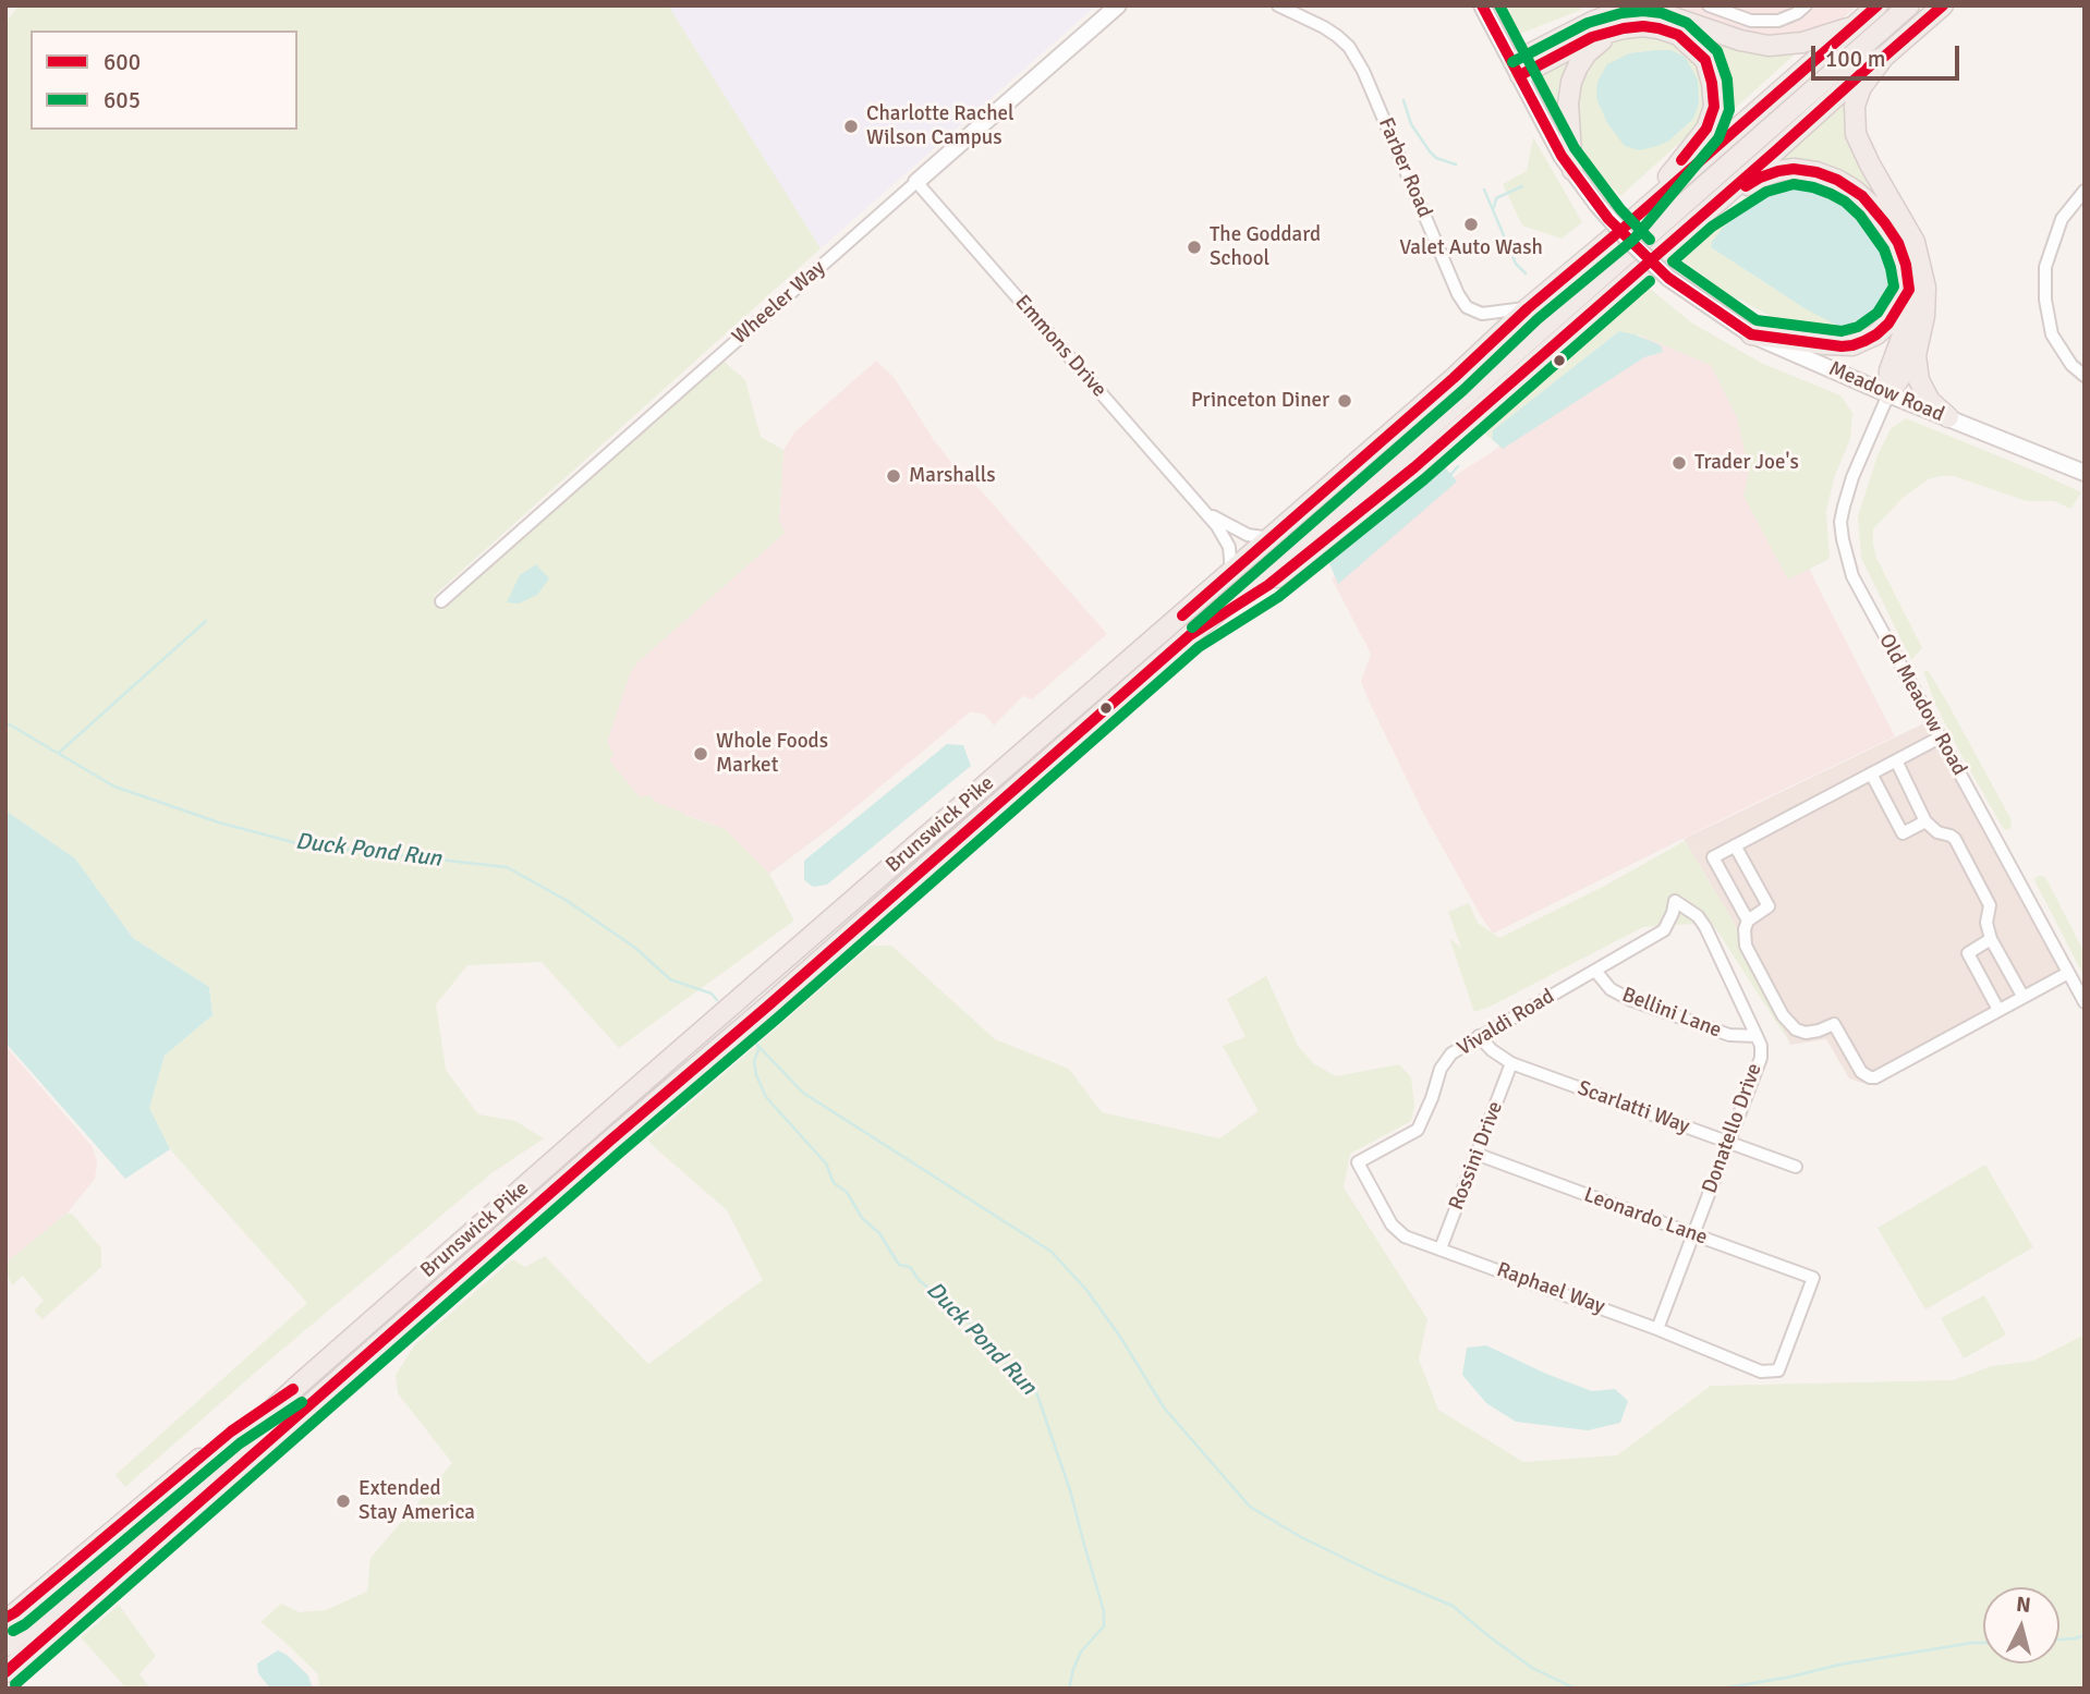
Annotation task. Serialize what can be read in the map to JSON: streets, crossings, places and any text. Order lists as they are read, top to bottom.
{
  "streets": {
    "highway": ["Brunswick Pike"],
    "street": [
      "Farber Road",
      "Wheeler Way",
      "Emmons Drive",
      "Meadow Road",
      "Old Meadow Road",
      "Bellini Lane",
      "Vivaldi Road",
      "Scarlatti Way",
      "Donatello Drive",
      "Rossini Drive",
      "Leonardo Lane",
      "Raphael Way"
    ]
  },
  "crossings": [
    ["Farber Road", "Brunswick Pike"],
    ["Wheeler Way", "Emmons Drive"],
    ["Emmons Drive", "Brunswick Pike"],
    ["Meadow Road", "Old Meadow Road"],
    ["Bellini Lane", "Vivaldi Road"],
    ["Bellini Lane", "Donatello Drive"],
    ["Vivaldi Road", "Scarlatti Way"],
    ["Vivaldi Road", "Donatello Drive"],
    ["Vivaldi Road", "Raphael Way"],
    ["Scarlatti Way", "Donatello Drive"],
    ["Scarlatti Way", "Rossini Drive"],
    ["Donatello Drive", "Leonardo Lane"],
    ["Donatello Drive", "Raphael Way"],
    ["Rossini Drive", "Leonardo Lane"],
    ["Rossini Drive", "Raphael Way"],
    ["Leonardo Lane", "Raphael Way"]
  ],
  "water": ["Duck Pond Run"],
  "places": [
    "Charlotte Rachel Wilson Campus",
    "Valet Auto Wash",
    "The Goddard School",
    "Princeton Diner",
    "Trader Joe's",
    "Marshalls",
    "Whole Foods Market",
    "Extended Stay America"
  ],
  "lines": ["transit line 600", "transit line 605"],
  "legend": ["600", "605"],
  "scale_bar": "100 m",
  "north": "top"
}
